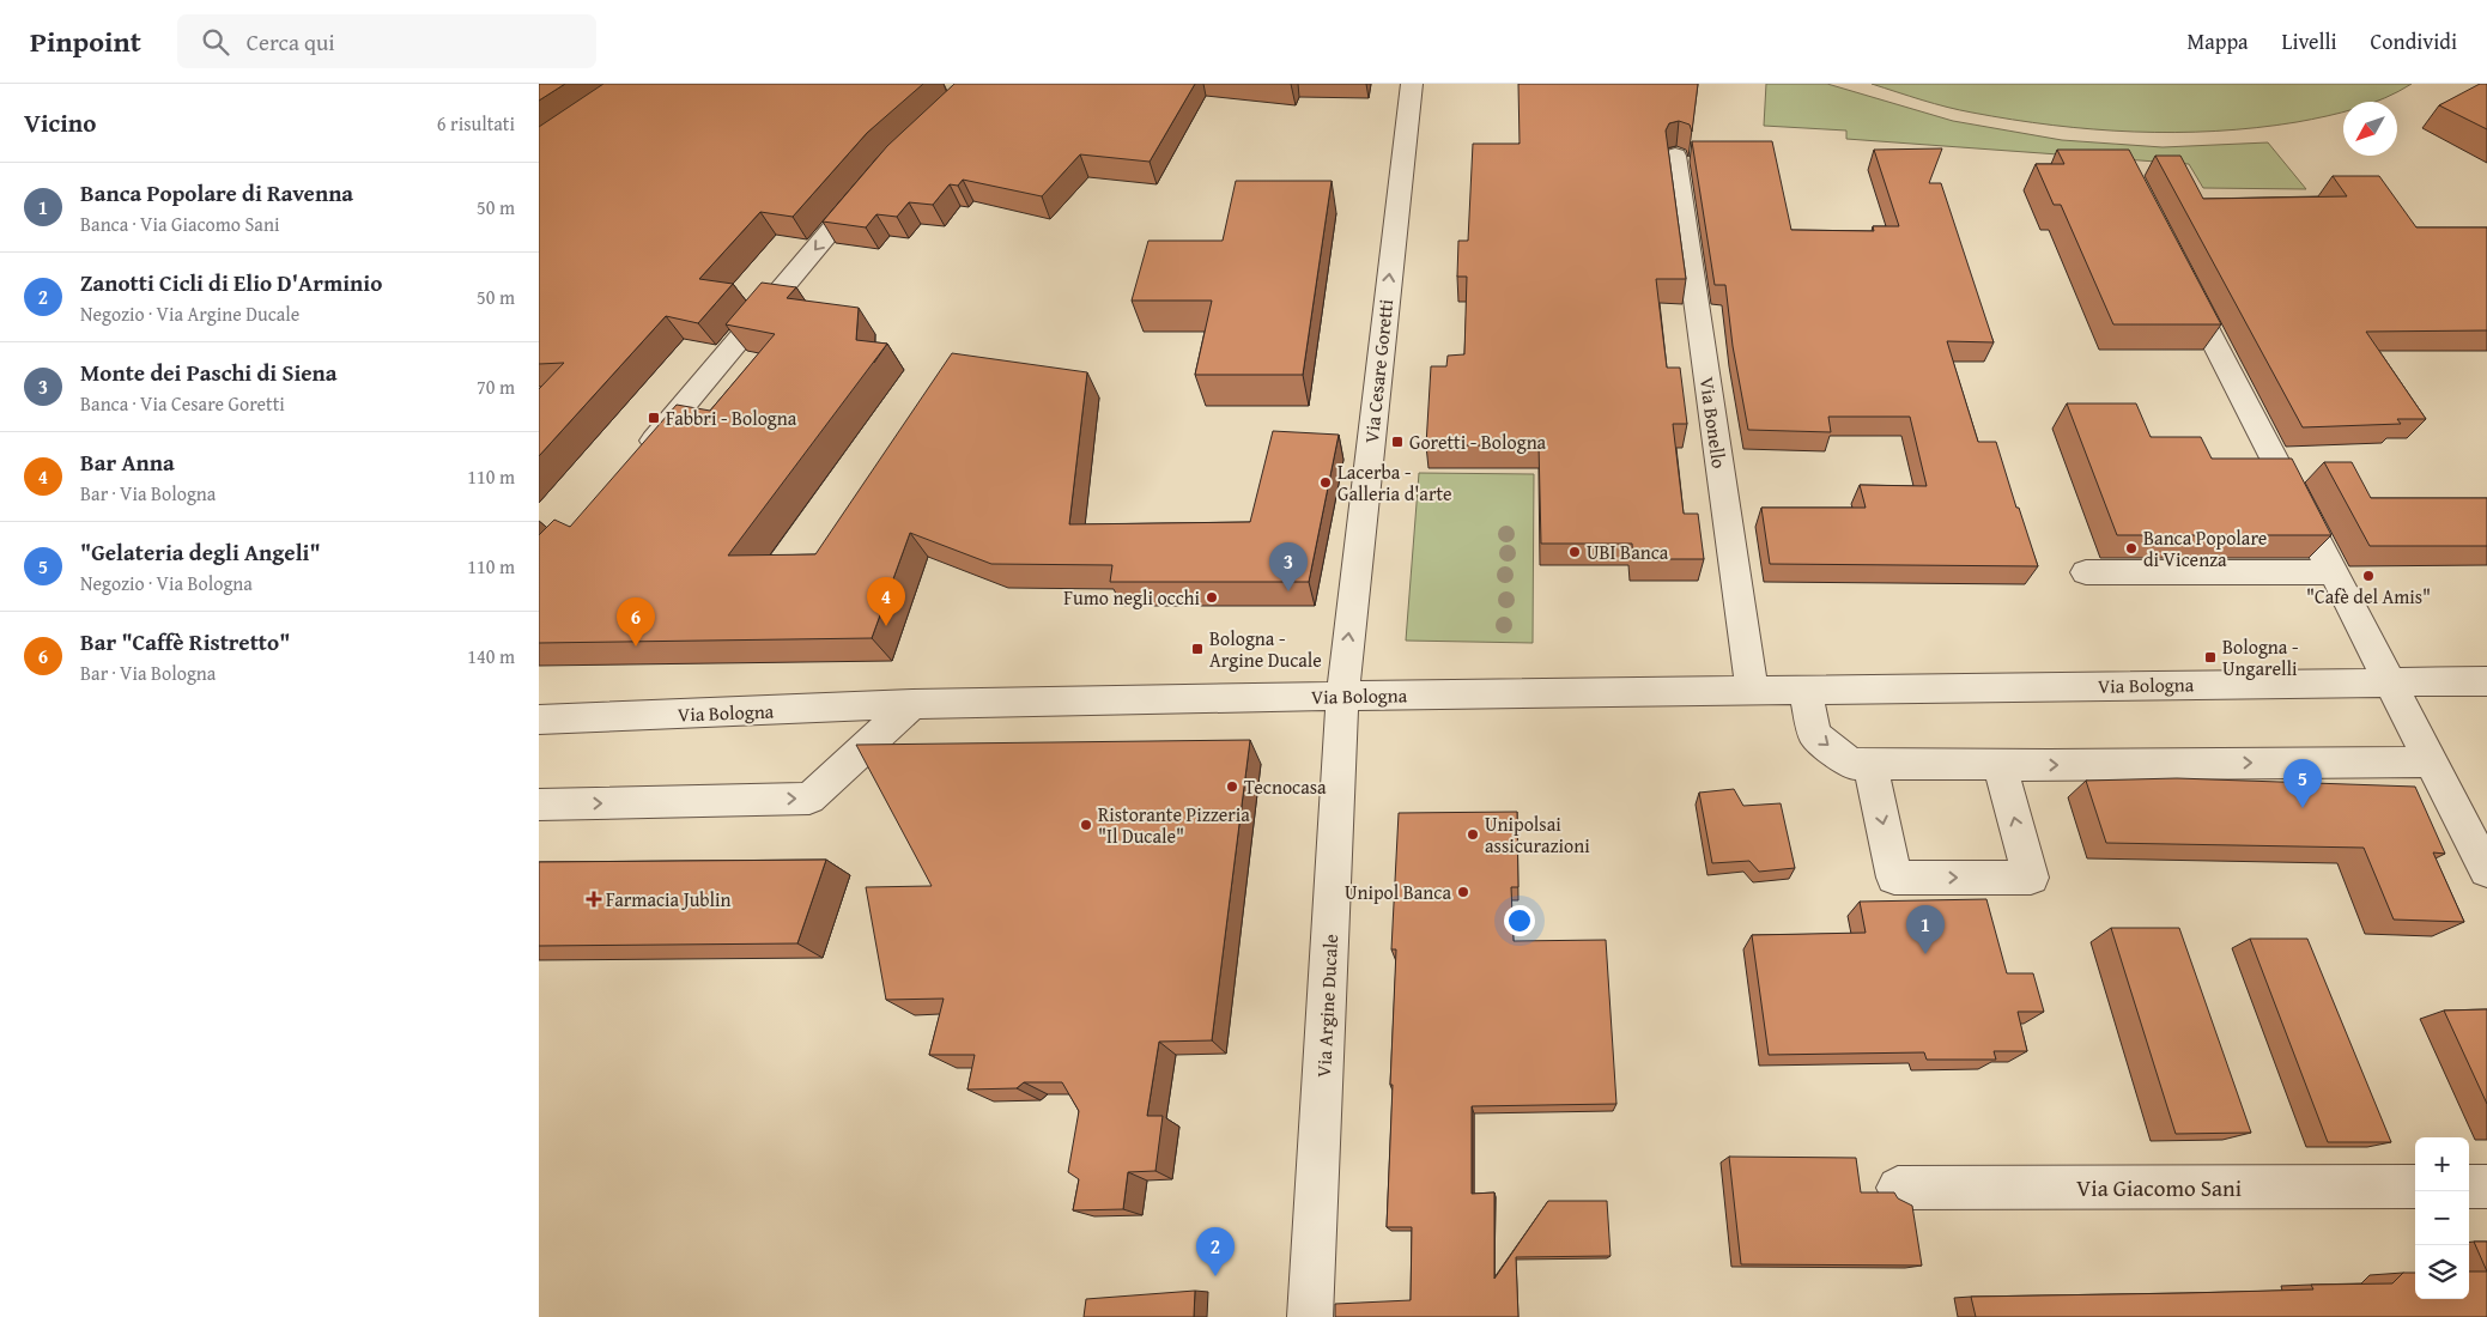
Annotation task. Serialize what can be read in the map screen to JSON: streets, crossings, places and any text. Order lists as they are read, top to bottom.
{
  "streets": {
    "street": [
      "Via Cesare Goretti",
      "Via Bonello",
      "Via Bologna",
      "Via Argine Ducale",
      "Via Giacomo Sani"
    ]
  },
  "crossings": [
    ["Via Cesare Goretti", "Via Bologna"],
    ["Via Cesare Goretti", "Via Argine Ducale"],
    ["Via Bonello", "Via Bologna"],
    ["Via Bologna", "Via Argine Ducale"]
  ],
  "one_way": ["Via Cesare Goretti"],
  "places": {
    "transit": [
      "Fabbri - Bologna",
      "Goretti - Bologna",
      "Bologna - Argine Ducale",
      "Bologna - Ungarelli"
    ],
    "other": [
      "Lacerba - Galleria d'arte",
      "Banca Popolare di Vicenza",
      "UBI Banca",
      "\"Cafè del Amis\"",
      "Fumo negli occhi",
      "Tecnocasa",
      "Ristorante Pizzeria \"Il Ducale\"",
      "Unipolsai assicurazioni",
      "Unipol Banca"
    ],
    "health": ["Farmacia Jublin"]
  },
  "north": "bottom left",
  "page": {
    "header": "Pinpoint",
    "search": "Cerca qui",
    "nav": ["Mappa", "Livelli", "Condividi"],
    "heading": ["Vicino", "6 risultati"],
    "list": [
      {
        "mark": "1",
        "name": "Banca Popolare di Ravenna",
        "note": "Banca · Via Giacomo Sani",
        "value": "50 m"
      },
      {
        "mark": "2",
        "name": "Zanotti Cicli di Elio D'Arminio",
        "note": "Negozio · Via Argine Ducale",
        "value": "50 m"
      },
      {
        "mark": "3",
        "name": "Monte dei Paschi di Siena",
        "note": "Banca · Via Cesare Goretti",
        "value": "70 m"
      },
      {
        "mark": "4",
        "name": "Bar Anna",
        "note": "Bar · Via Bologna",
        "value": "110 m"
      },
      {
        "mark": "5",
        "name": "\"Gelateria degli Angeli\"",
        "note": "Negozio · Via Bologna",
        "value": "110 m"
      },
      {
        "mark": "6",
        "name": "Bar \"Caffè Ristretto\"",
        "note": "Bar · Via Bologna",
        "value": "140 m"
      }
    ],
    "pins": [
      "3",
      "4",
      "6",
      "5",
      "1",
      "2"
    ],
    "map_buttons": ["+", "−"]
  }
}
